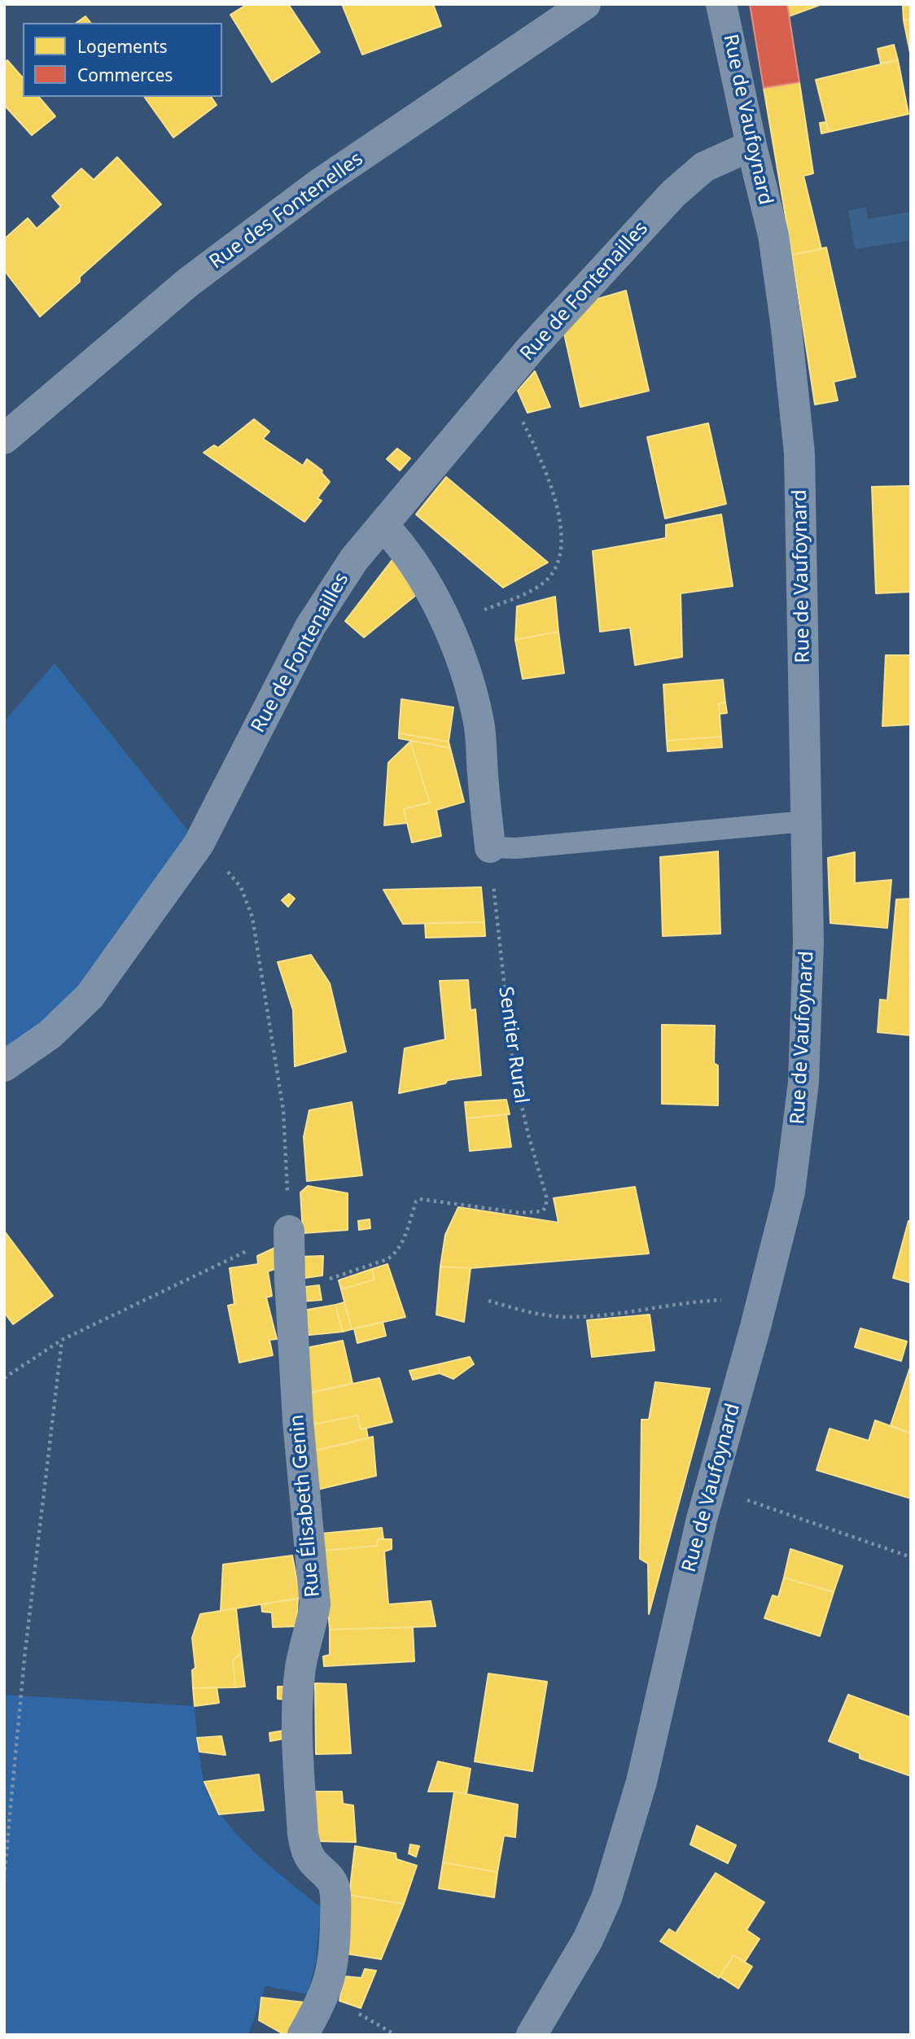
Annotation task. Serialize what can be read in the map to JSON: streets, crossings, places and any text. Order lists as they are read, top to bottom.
{
  "streets": {
    "street": [
      "Rue de Vaufoynard",
      "Rue des Fontenelles",
      "Rue de Fontenailles",
      "Rue Élisabeth Genin"
    ],
    "path": ["Sentier Rural"]
  },
  "crossings": [
    ["Rue de Vaufoynard", "Rue de Fontenailles"]
  ],
  "legend": ["Logements", "Commerces"]
}
